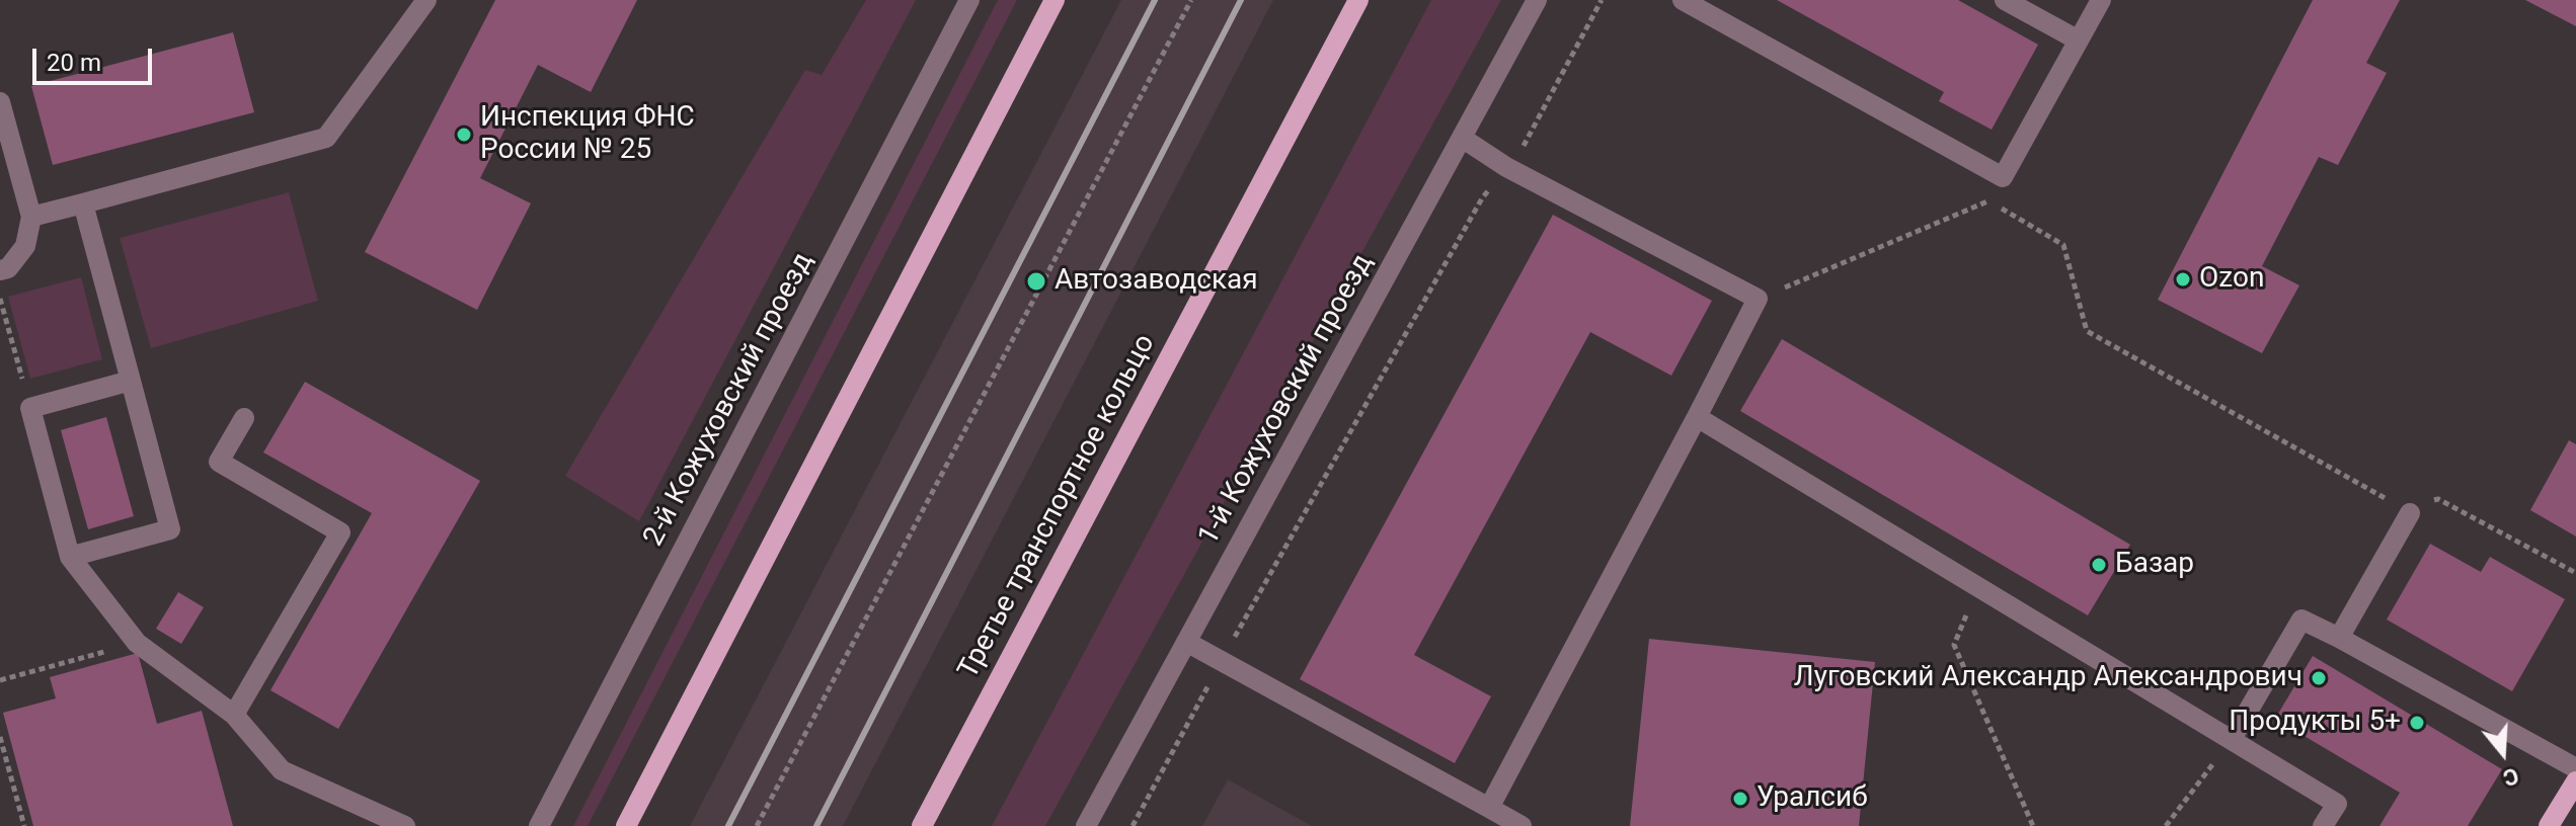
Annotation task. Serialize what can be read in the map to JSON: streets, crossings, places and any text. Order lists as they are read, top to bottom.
{
  "streets": {
    "main road": ["Третье транспортное кольцо"],
    "street": ["2-й Кожуховский проезд", "1-й Кожуховский проезд"]
  },
  "places": [
    "Инспекция ФНС России № 25",
    "Ozon",
    "Автозаводская",
    "Базар",
    "Луговский Александр Александрович",
    "Продукты 5+",
    "Уралсиб"
  ],
  "scale_bar": "20 m",
  "north": "bottom"
}
